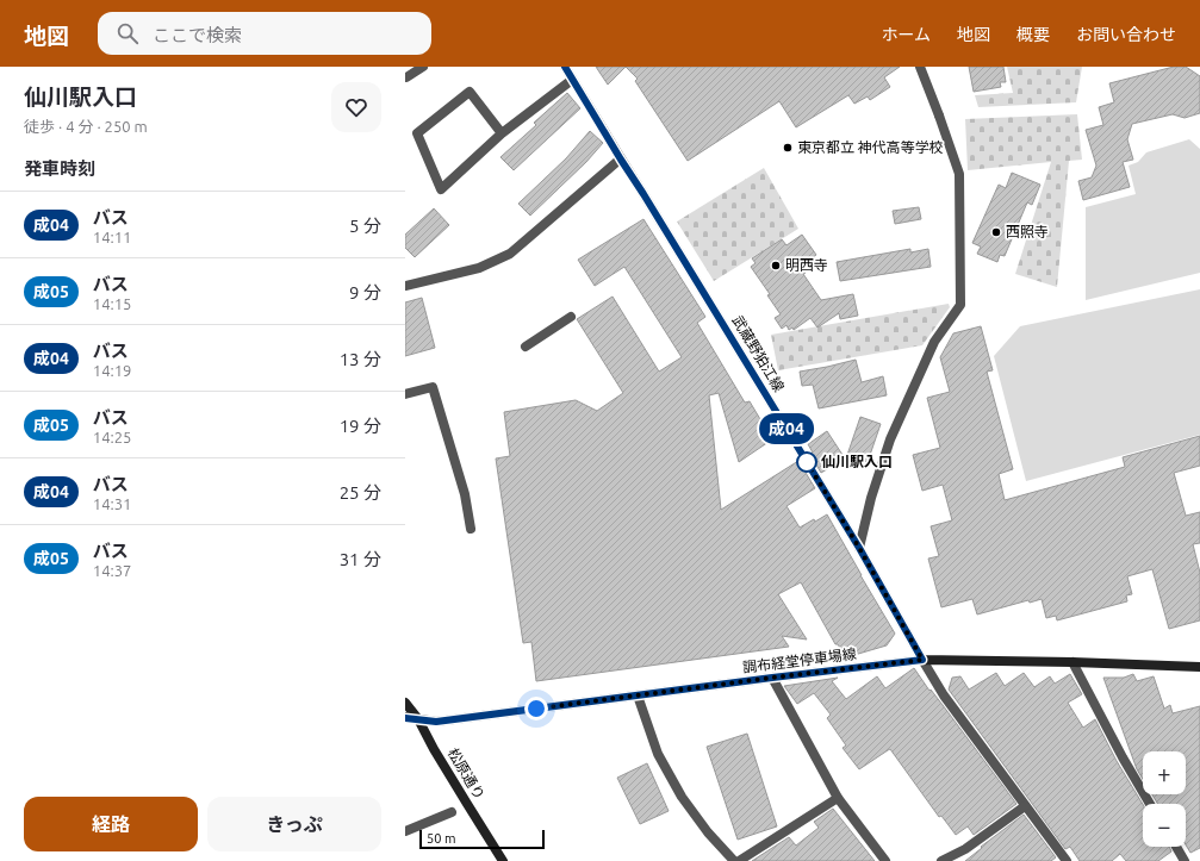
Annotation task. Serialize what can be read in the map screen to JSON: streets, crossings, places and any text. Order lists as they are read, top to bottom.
{
  "streets": {
    "main road": ["武蔵野狛江線", "調布経堂停車場線", "松原通り"]
  },
  "crossings": [
    ["武蔵野狛江線", "調布経堂停車場線"],
    ["調布経堂停車場線", "松原通り"]
  ],
  "places": [
    "東京都立 神代高等学校",
    "西照寺",
    "明西寺",
    "仙川駅入口"
  ],
  "lines": ["bus line 成04"],
  "scale_bar": "50 m",
  "page": {
    "header": "地図",
    "search": "ここで検索",
    "nav": [
      "ホーム",
      "地図",
      "概要",
      "お問い合わせ"
    ],
    "heading": [
      ["仙川駅入口", "徒歩 · 4 分 · 250 m"],
      "発車時刻"
    ],
    "on_map": "成04",
    "list": [
      {
        "mark": "成04",
        "name": "バス",
        "note": "14:11",
        "value": "5 分"
      },
      {
        "mark": "成05",
        "name": "バス",
        "note": "14:15",
        "value": "9 分"
      },
      {
        "mark": "成04",
        "name": "バス",
        "note": "14:19",
        "value": "13 分"
      },
      {
        "mark": "成05",
        "name": "バス",
        "note": "14:25",
        "value": "19 分"
      },
      {
        "mark": "成04",
        "name": "バス",
        "note": "14:31",
        "value": "25 分"
      },
      {
        "mark": "成05",
        "name": "バス",
        "note": "14:37",
        "value": "31 分"
      }
    ],
    "map_buttons": ["+", "−"],
    "buttons": ["経路", "きっぷ"],
    "scale": "50 m"
  }
}
